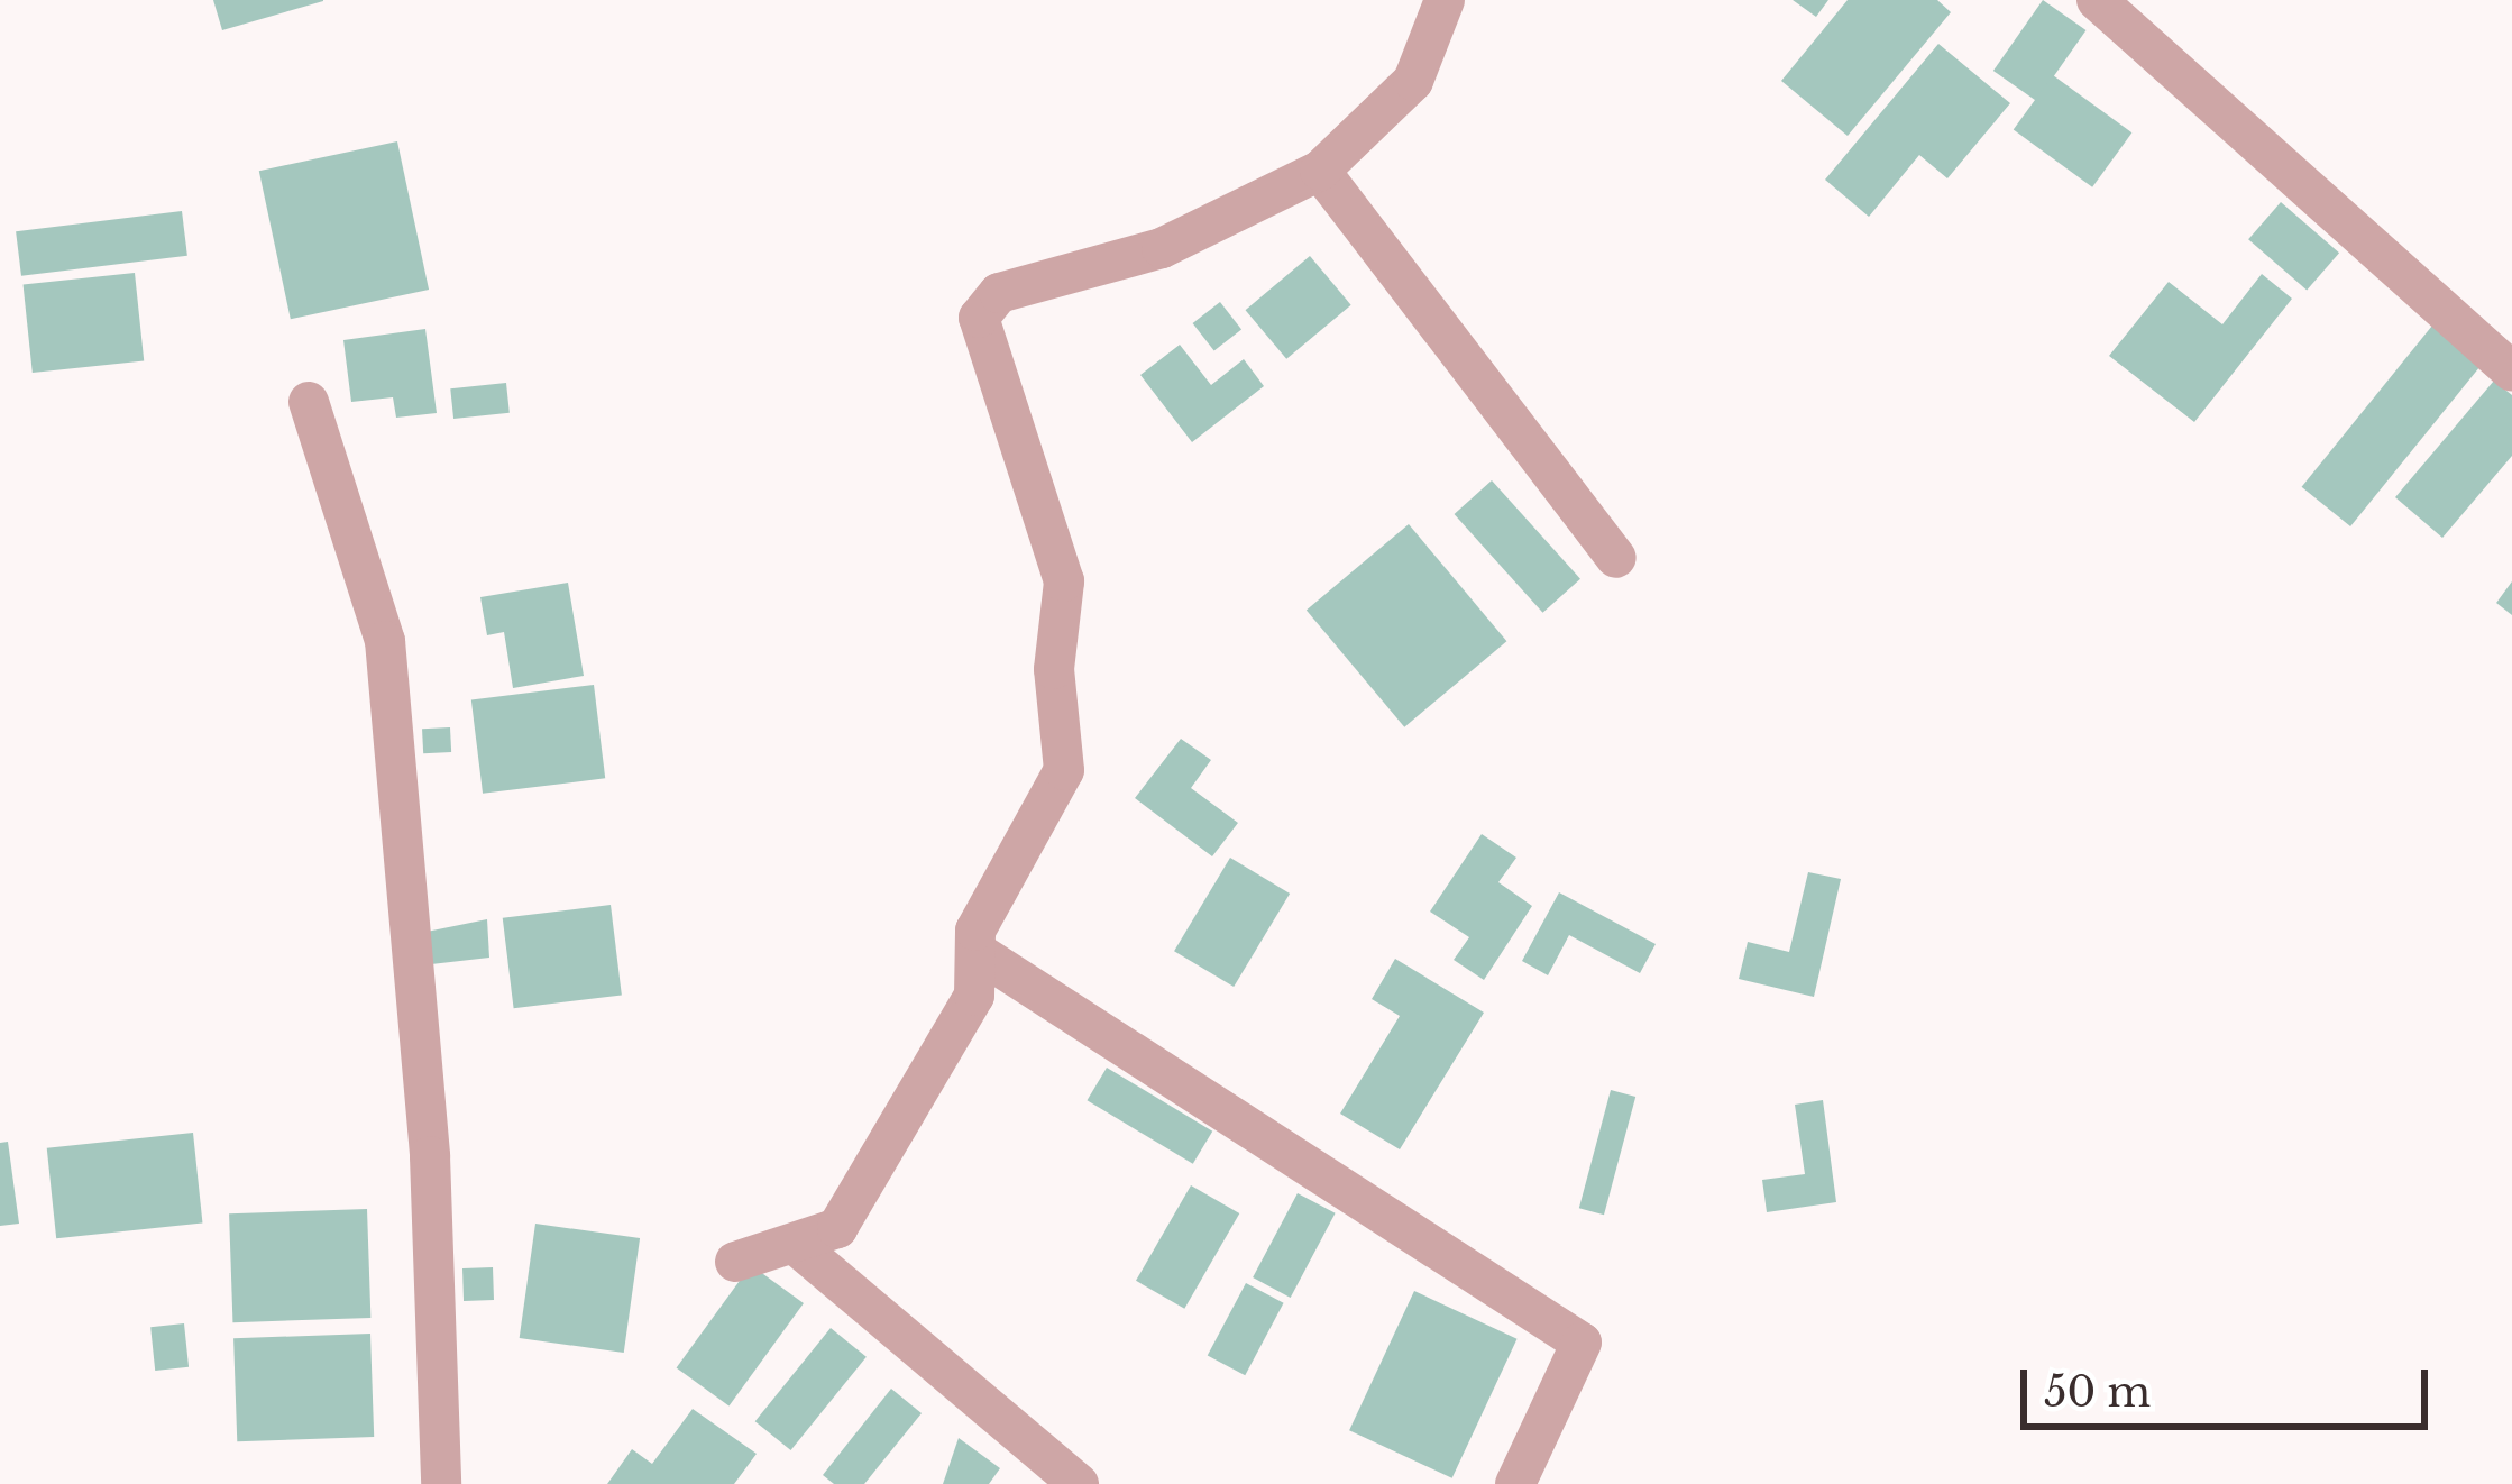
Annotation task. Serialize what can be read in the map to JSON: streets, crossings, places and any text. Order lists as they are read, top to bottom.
{
  "scale_bar": "50 m"
}
